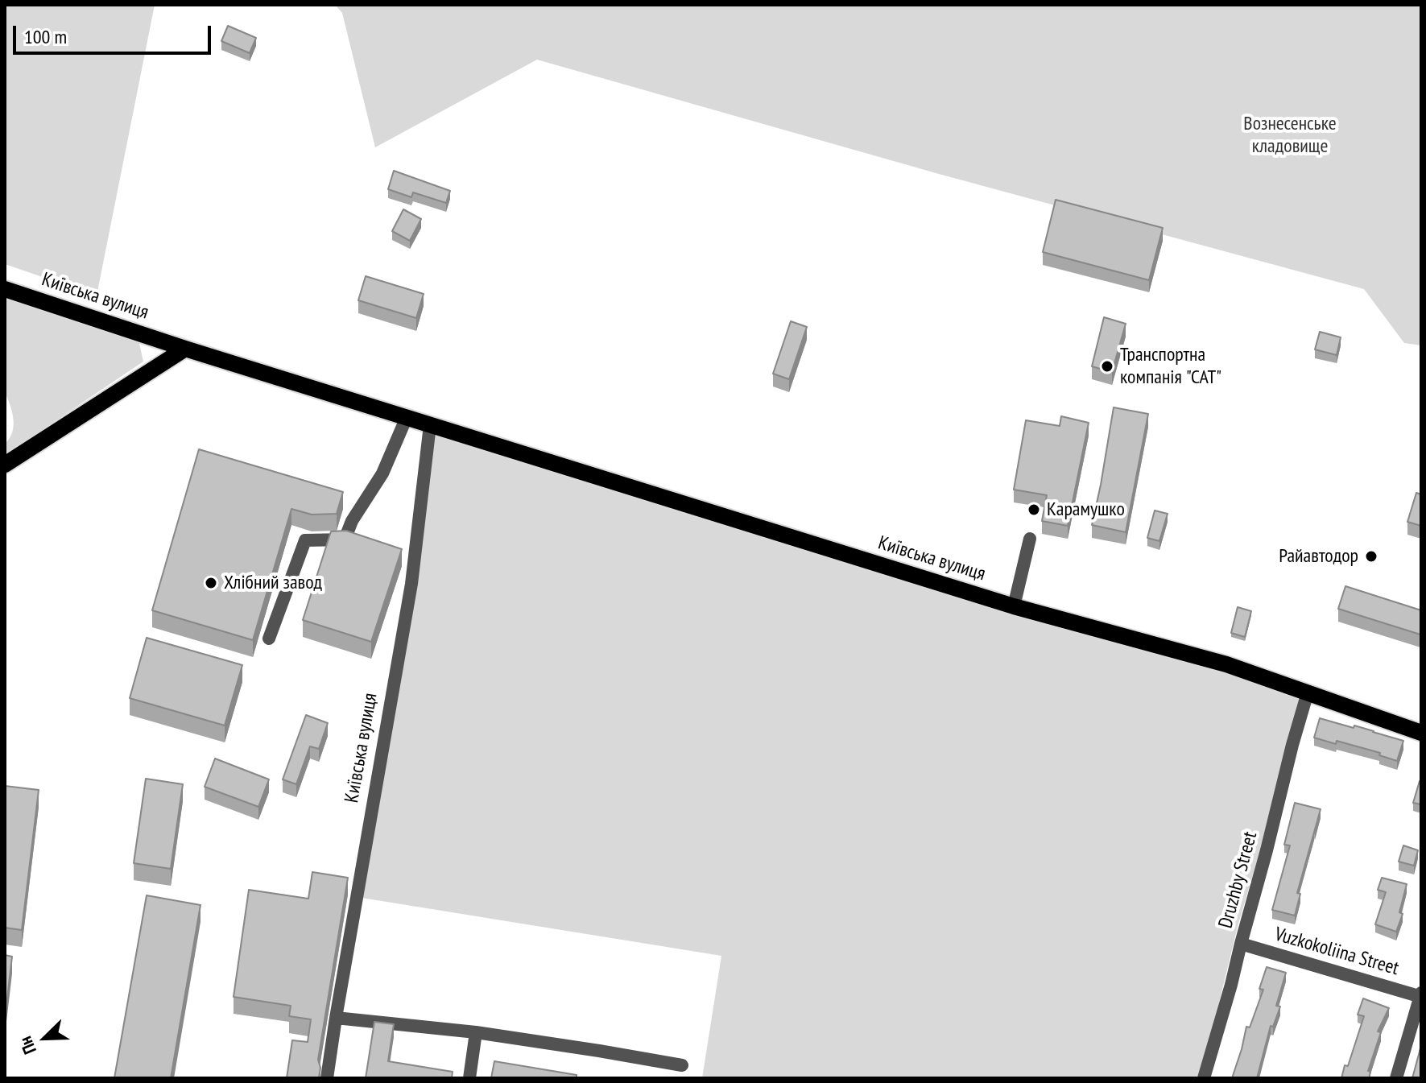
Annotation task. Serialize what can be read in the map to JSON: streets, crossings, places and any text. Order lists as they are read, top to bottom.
{
  "streets": {
    "main road": ["Київська вулиця"],
    "street": ["Druzhby Street", "Vuzkokoliina Street"]
  },
  "crossings": [
    ["Київська вулиця", "Druzhby Street"],
    ["Druzhby Street", "Vuzkokoliina Street"]
  ],
  "parks": ["Вознесенське кладовище"],
  "places": [
    "Транспортна компанія \"САТ\"",
    "Карамушко",
    "Райавтодор",
    "Хлібний завод"
  ],
  "scale_bar": "100 m",
  "north": "bottom left"
}
